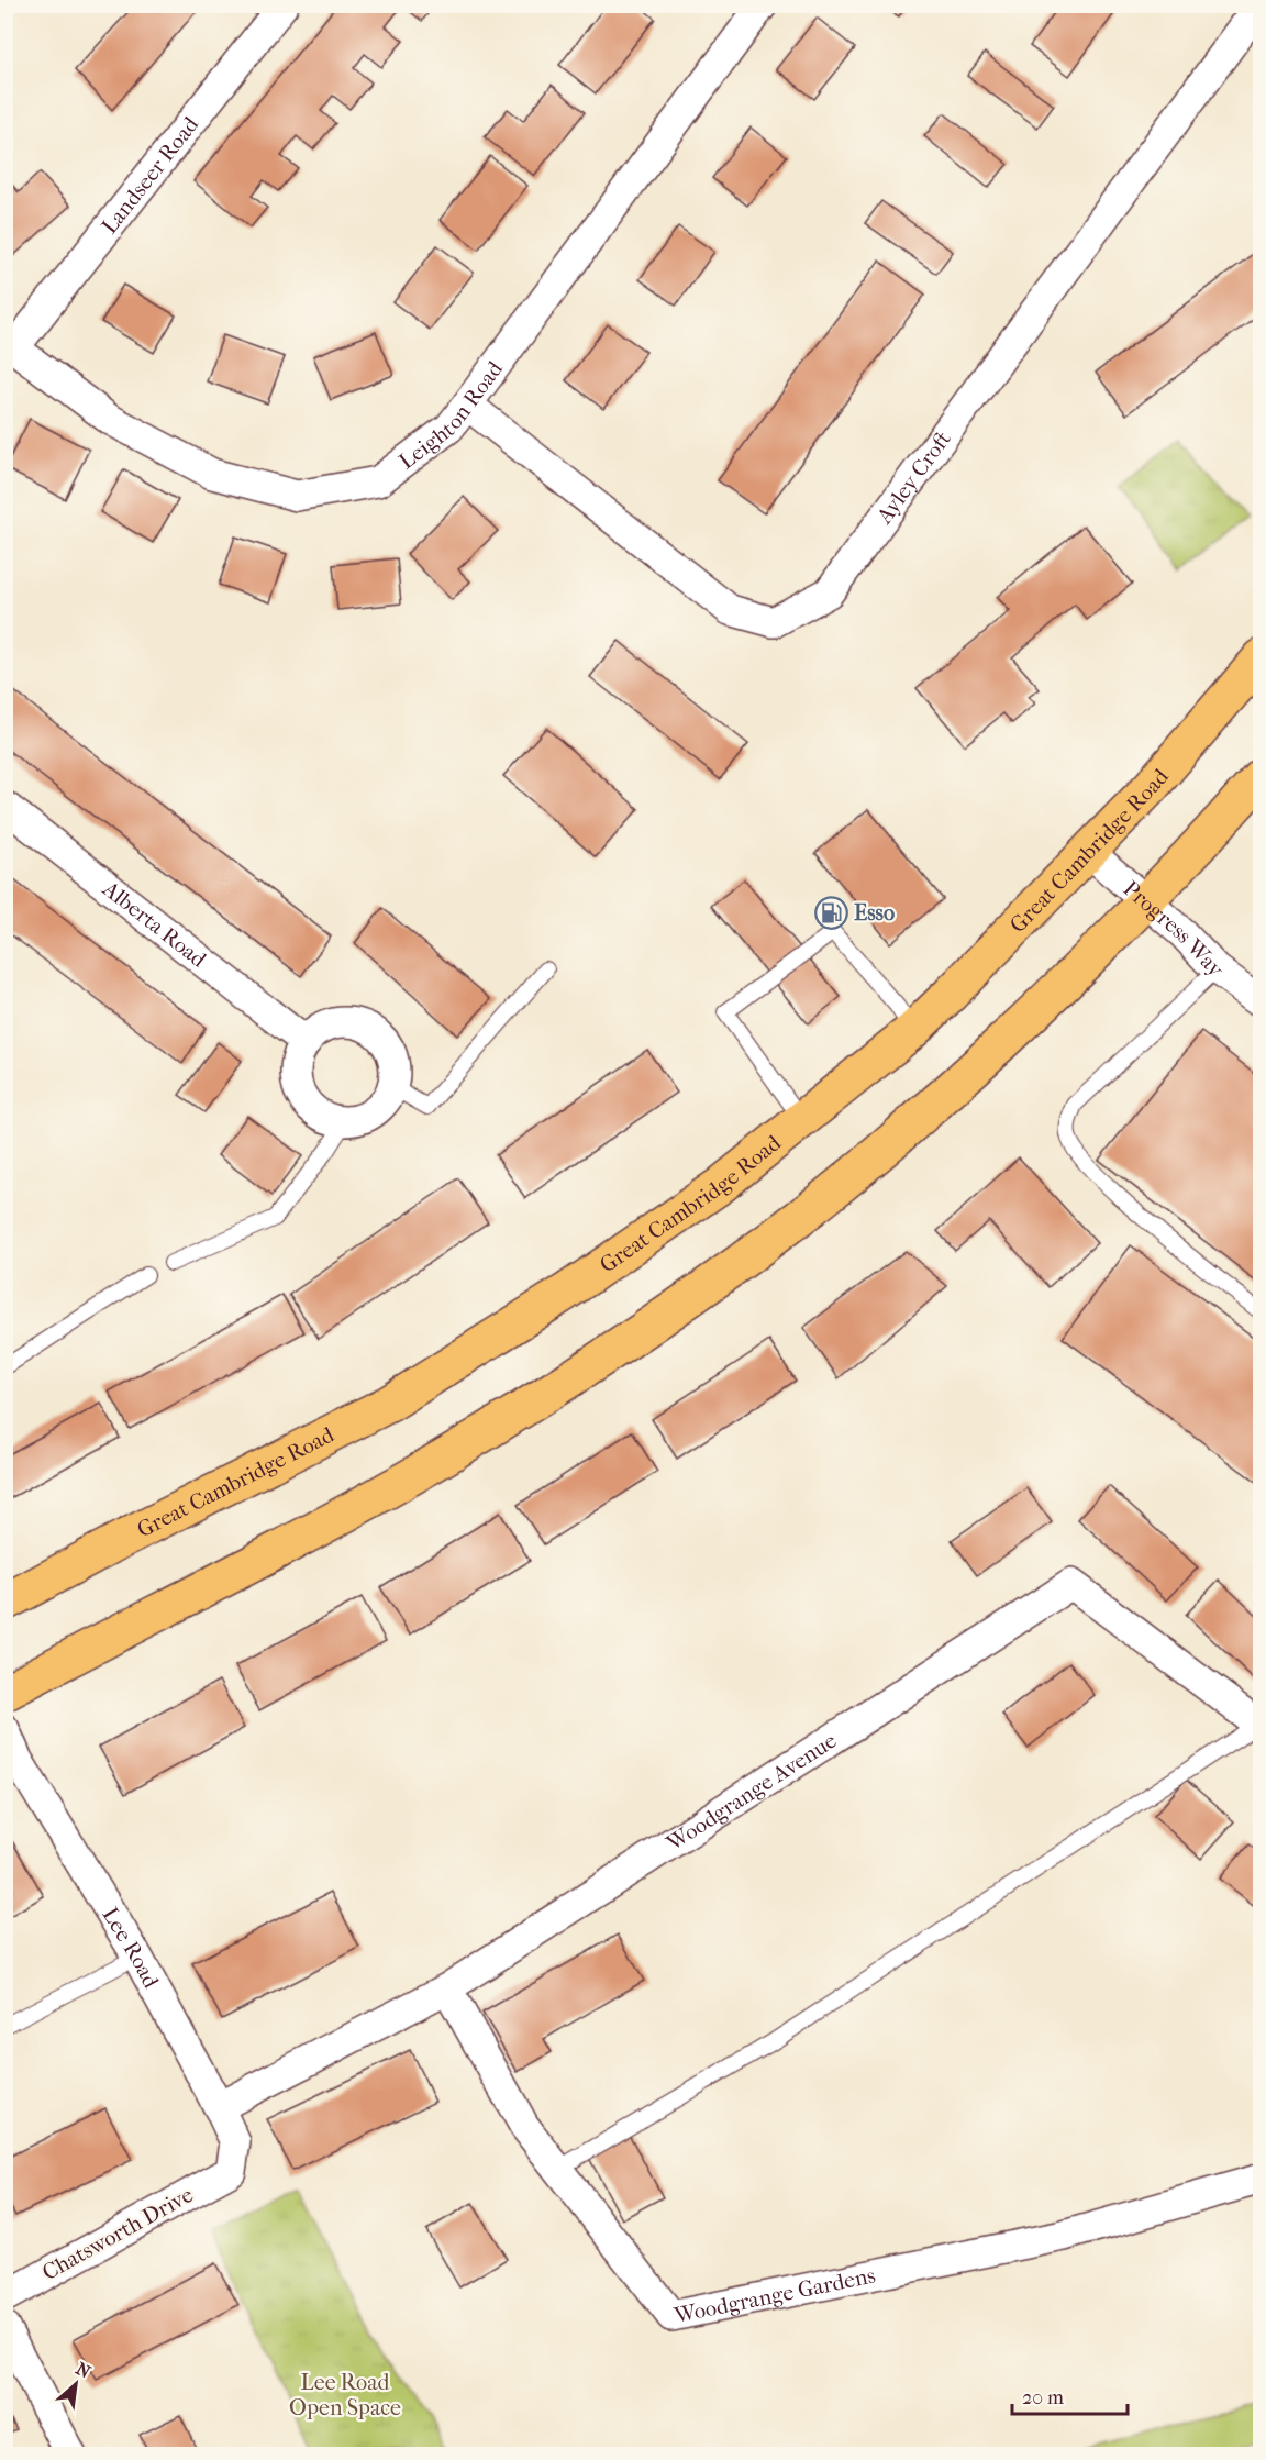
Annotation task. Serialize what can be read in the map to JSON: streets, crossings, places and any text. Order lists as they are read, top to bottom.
{
  "streets": {
    "highway": ["Great Cambridge Road"],
    "street": [
      "Landseer Road",
      "Leighton Road",
      "Ayley Croft",
      "Alberta Road",
      "Progress Way",
      "Woodgrange Avenue",
      "Lee Road",
      "Chatsworth Drive",
      "Woodgrange Gardens"
    ]
  },
  "crossings": [
    ["Landseer Road", "Leighton Road"],
    ["Leighton Road", "Ayley Croft"],
    ["Great Cambridge Road", "Progress Way"],
    ["Woodgrange Avenue", "Lee Road"],
    ["Woodgrange Avenue", "Woodgrange Gardens"],
    ["Lee Road", "Chatsworth Drive"]
  ],
  "parks": ["Lee Road Open Space"],
  "places": {
    "fuel station": ["Esso"]
  },
  "scale_bar": "20 m",
  "north": "top right"
}
